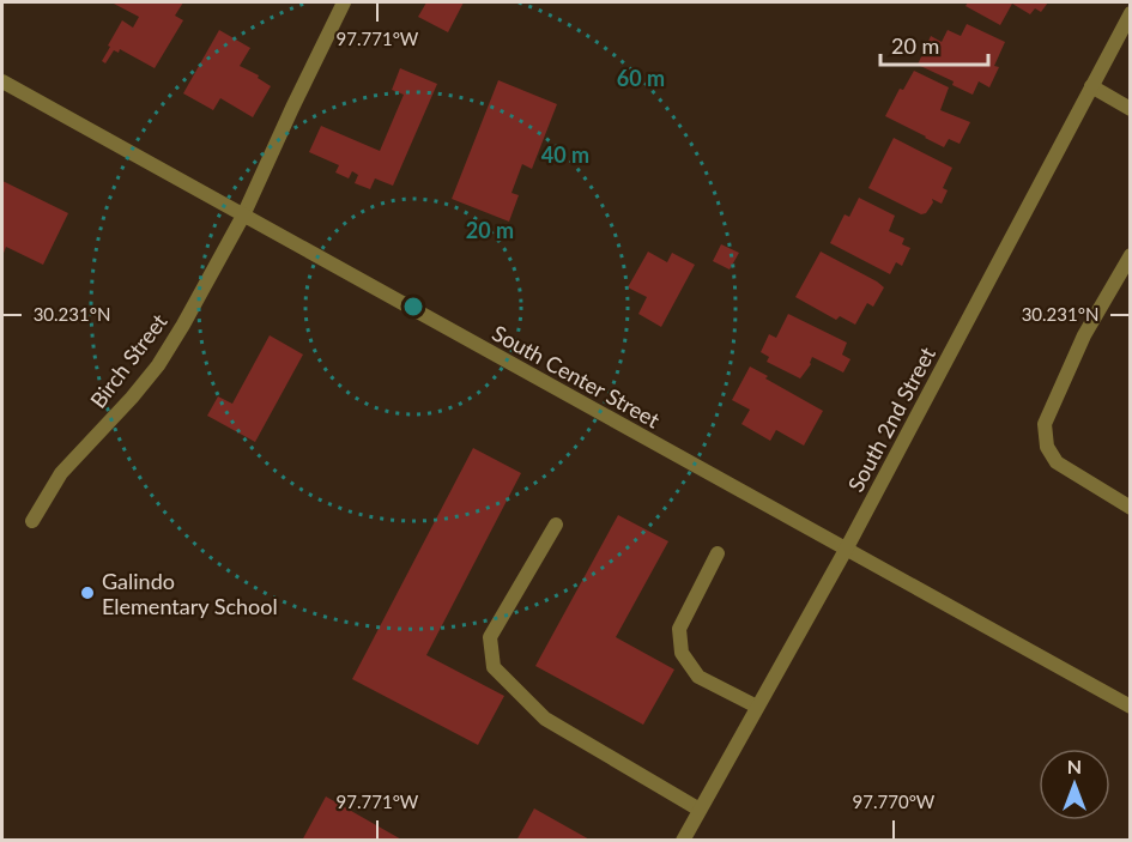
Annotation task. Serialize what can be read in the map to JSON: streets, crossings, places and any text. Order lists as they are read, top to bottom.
{
  "streets": {
    "street": ["Birch Street", "South Center Street", "South 2nd Street"]
  },
  "crossings": [
    ["Birch Street", "South Center Street"],
    ["South Center Street", "South 2nd Street"]
  ],
  "places": ["Galindo Elementary School"],
  "scale_bar": "20 m",
  "north": "top",
  "coordinates": ["97.771°W", "30.231°N", "97.770°W"],
  "rings": ["60 m", "40 m", "20 m"]
}
